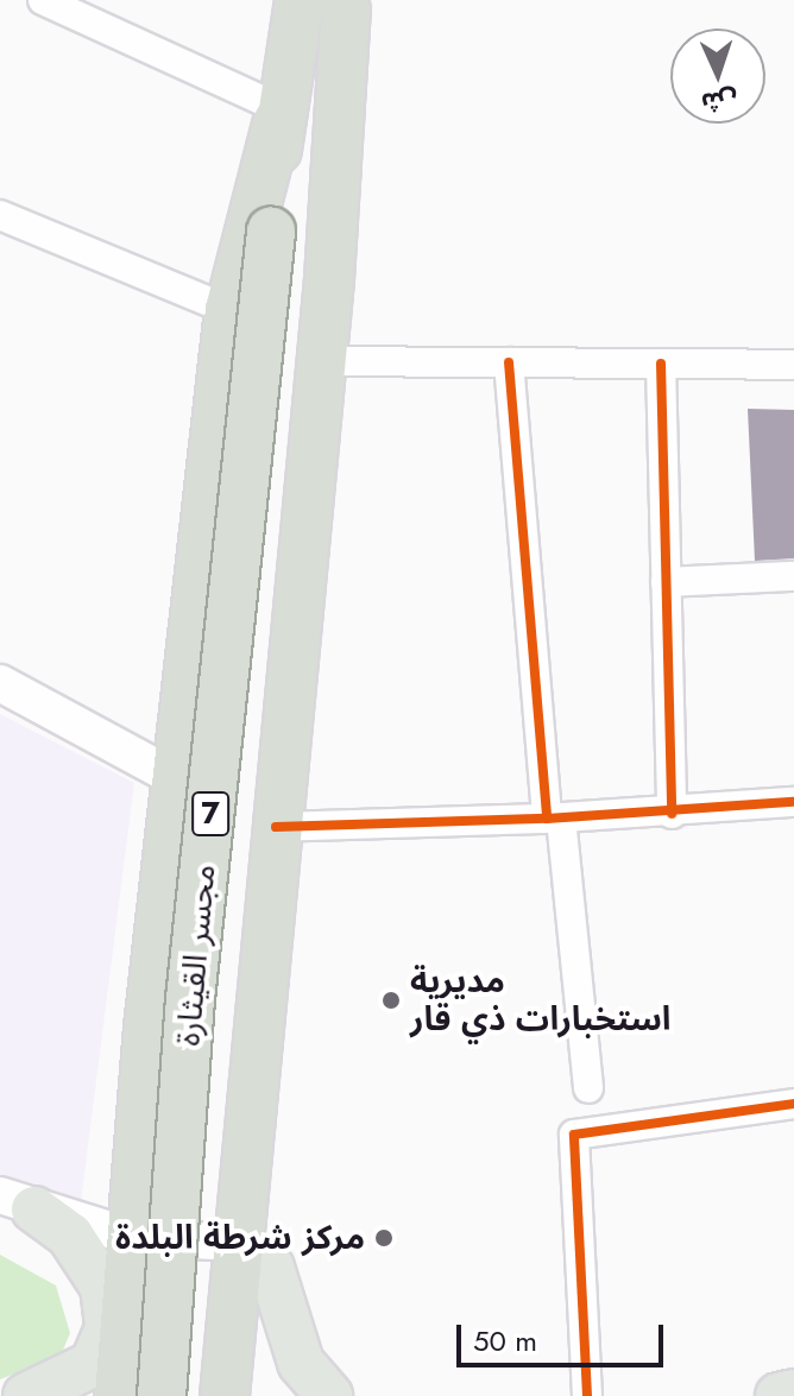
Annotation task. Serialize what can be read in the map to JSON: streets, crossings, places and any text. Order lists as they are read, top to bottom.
{
  "streets": {
    "highway": ["7", "مجسر القيثارة"]
  },
  "crossings": [
    ["7", "مجسر القيثارة"]
  ],
  "places": ["مديرية استخبارات ذي قار", "مركز شرطة البلدة"],
  "scale_bar": "50 m",
  "north": "bottom"
}
